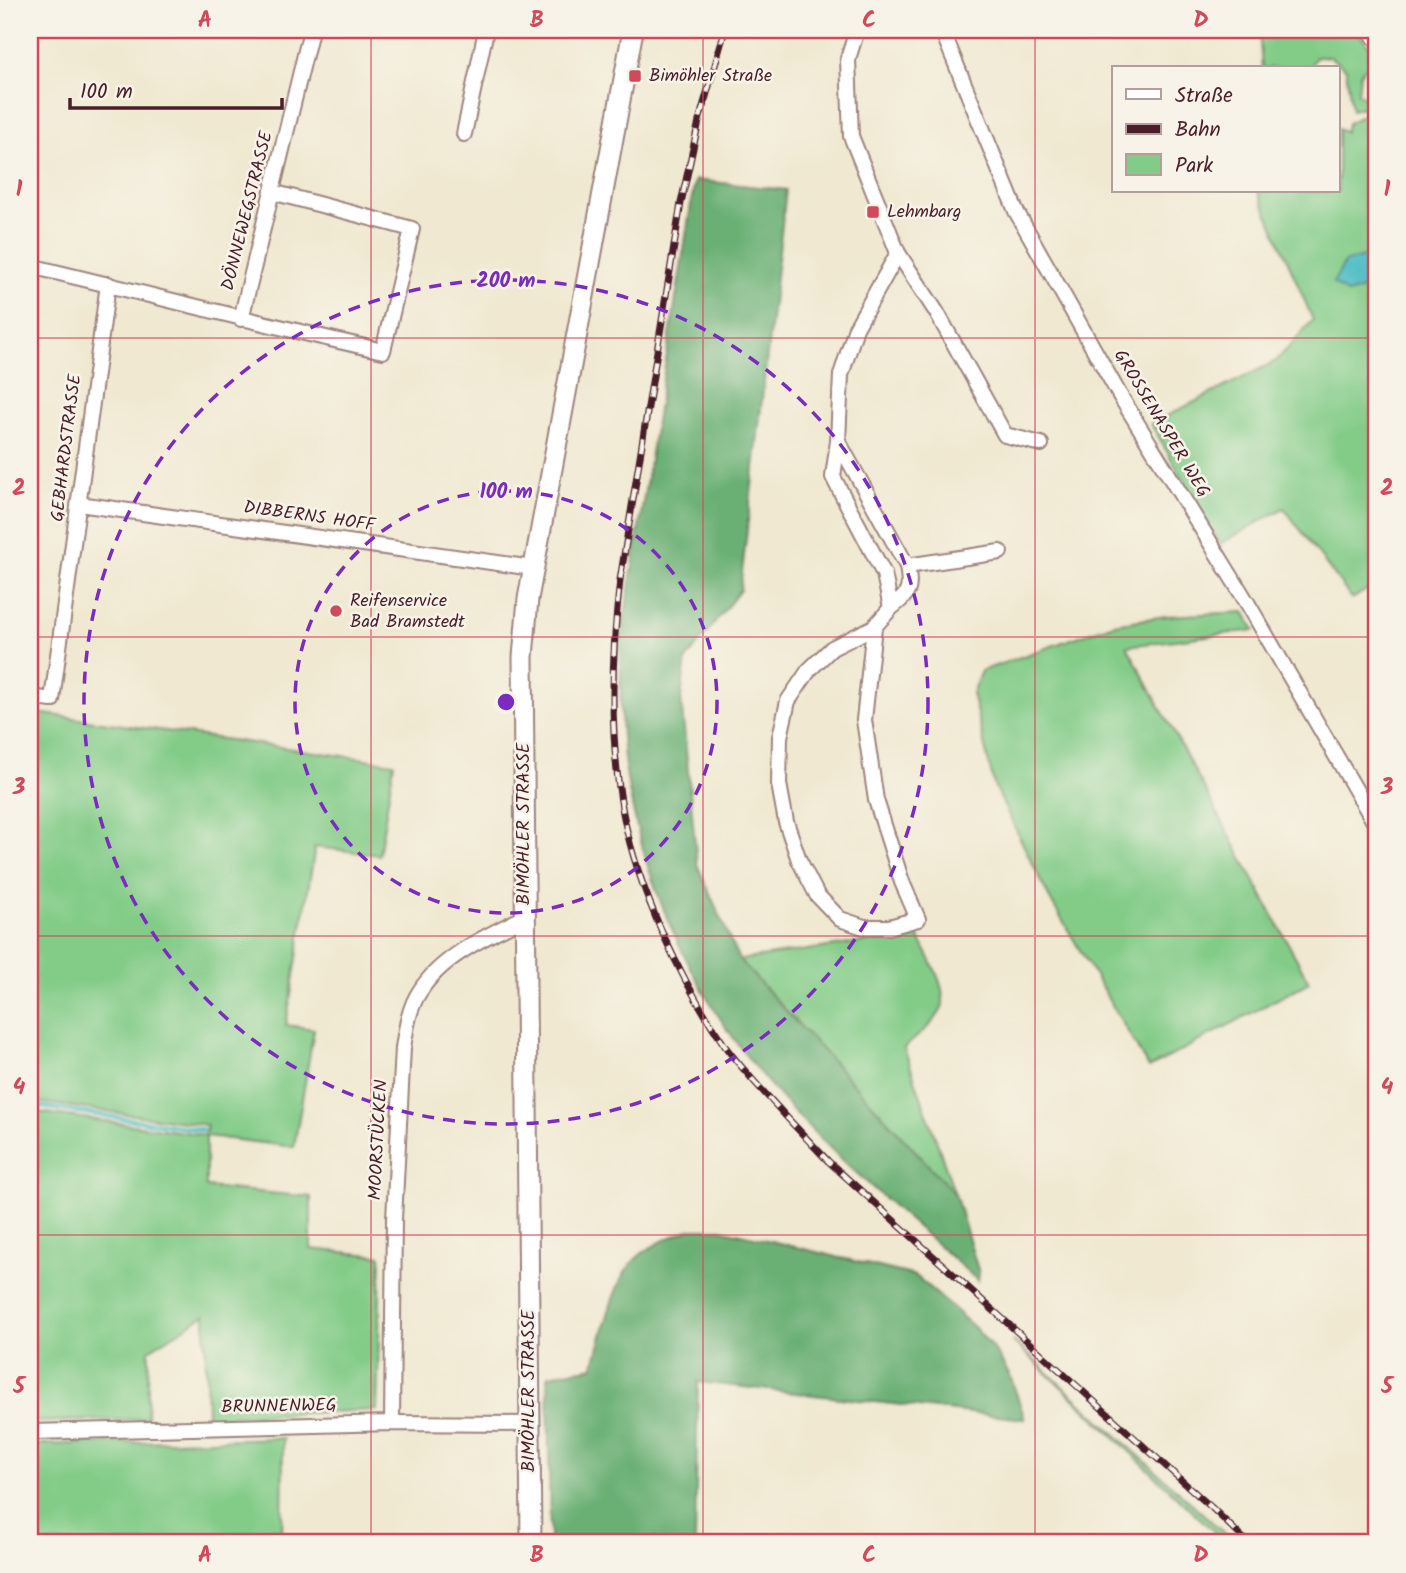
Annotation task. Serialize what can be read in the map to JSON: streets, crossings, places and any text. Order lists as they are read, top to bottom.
{
  "streets": {
    "street": [
      "DÖNNEWEGSTRASSE",
      "GROSSENASPER WEG",
      "GEBHARDSTRASSE",
      "DIBBERNS HOFF",
      "BIMÖHLER STRASSE",
      "MOORSTÜCKEN",
      "BRUNNENWEG"
    ]
  },
  "crossings": [
    ["GEBHARDSTRASSE", "DIBBERNS HOFF"],
    ["DIBBERNS HOFF", "BIMÖHLER STRASSE"],
    ["BIMÖHLER STRASSE", "MOORSTÜCKEN"],
    ["BIMÖHLER STRASSE", "BRUNNENWEG"],
    ["MOORSTÜCKEN", "BRUNNENWEG"]
  ],
  "places": {
    "transit": ["Bimöhler Straße", "Lehmbarg"],
    "other": ["Reifenservice Bad Bramstedt"]
  },
  "legend": ["Straße", "Bahn", "Park"],
  "scale_bar": "100 m",
  "grid": {
    "columns": [
      "A",
      "B",
      "C",
      "D"
    ],
    "rows": [
      "1",
      "2",
      "3",
      "4",
      "5"
    ]
  },
  "rings": ["200 m", "100 m"]
}
